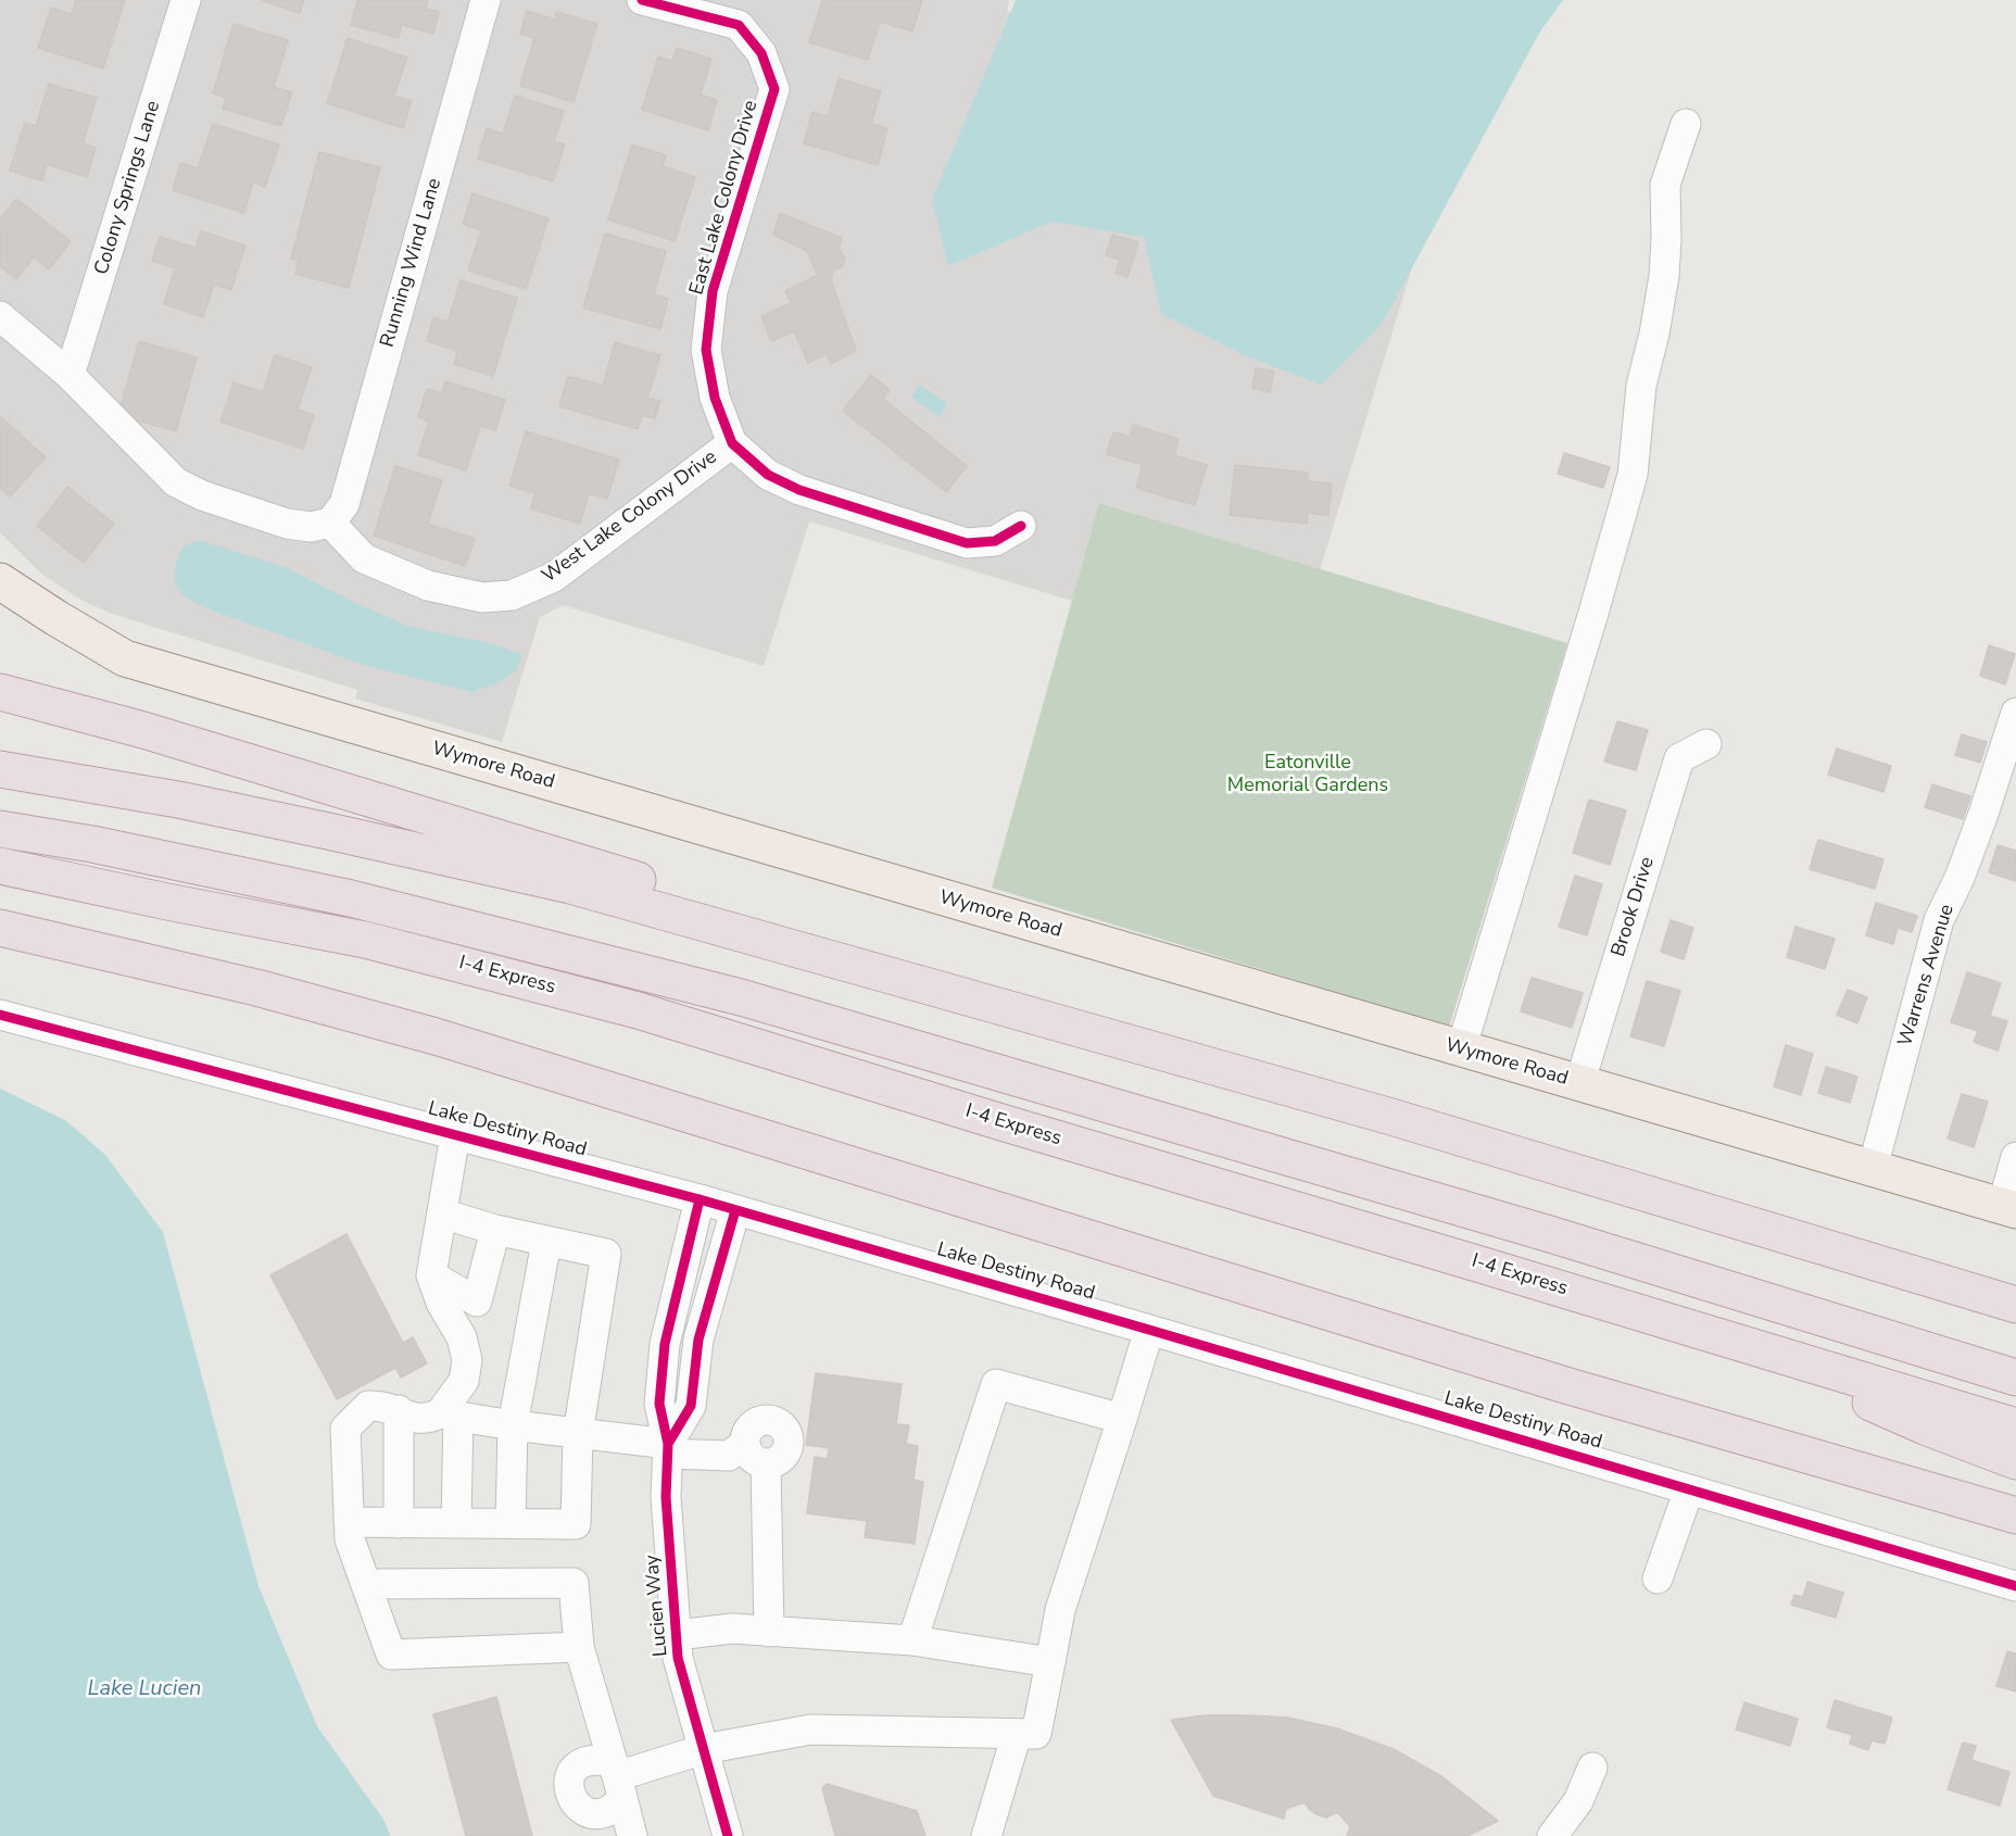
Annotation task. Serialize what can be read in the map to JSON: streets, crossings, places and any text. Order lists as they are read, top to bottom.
{
  "streets": {
    "highway": ["I-4 Express"],
    "main road": ["Wymore Road"],
    "street": [
      "Colony Springs Lane",
      "East Lake Colony Drive",
      "Running Wind Lane",
      "West Lake Colony Drive",
      "Brook Drive",
      "Warrens Avenue",
      "Lake Destiny Road",
      "Lucien Way"
    ]
  },
  "crossings": [
    ["East Lake Colony Drive", "West Lake Colony Drive"],
    ["Running Wind Lane", "West Lake Colony Drive"],
    ["Wymore Road", "Brook Drive"],
    ["Wymore Road", "Warrens Avenue"],
    ["Lake Destiny Road", "Lucien Way"]
  ],
  "water": ["Lake Lucien"],
  "parks": ["Eatonville Memorial Gardens"]
}
